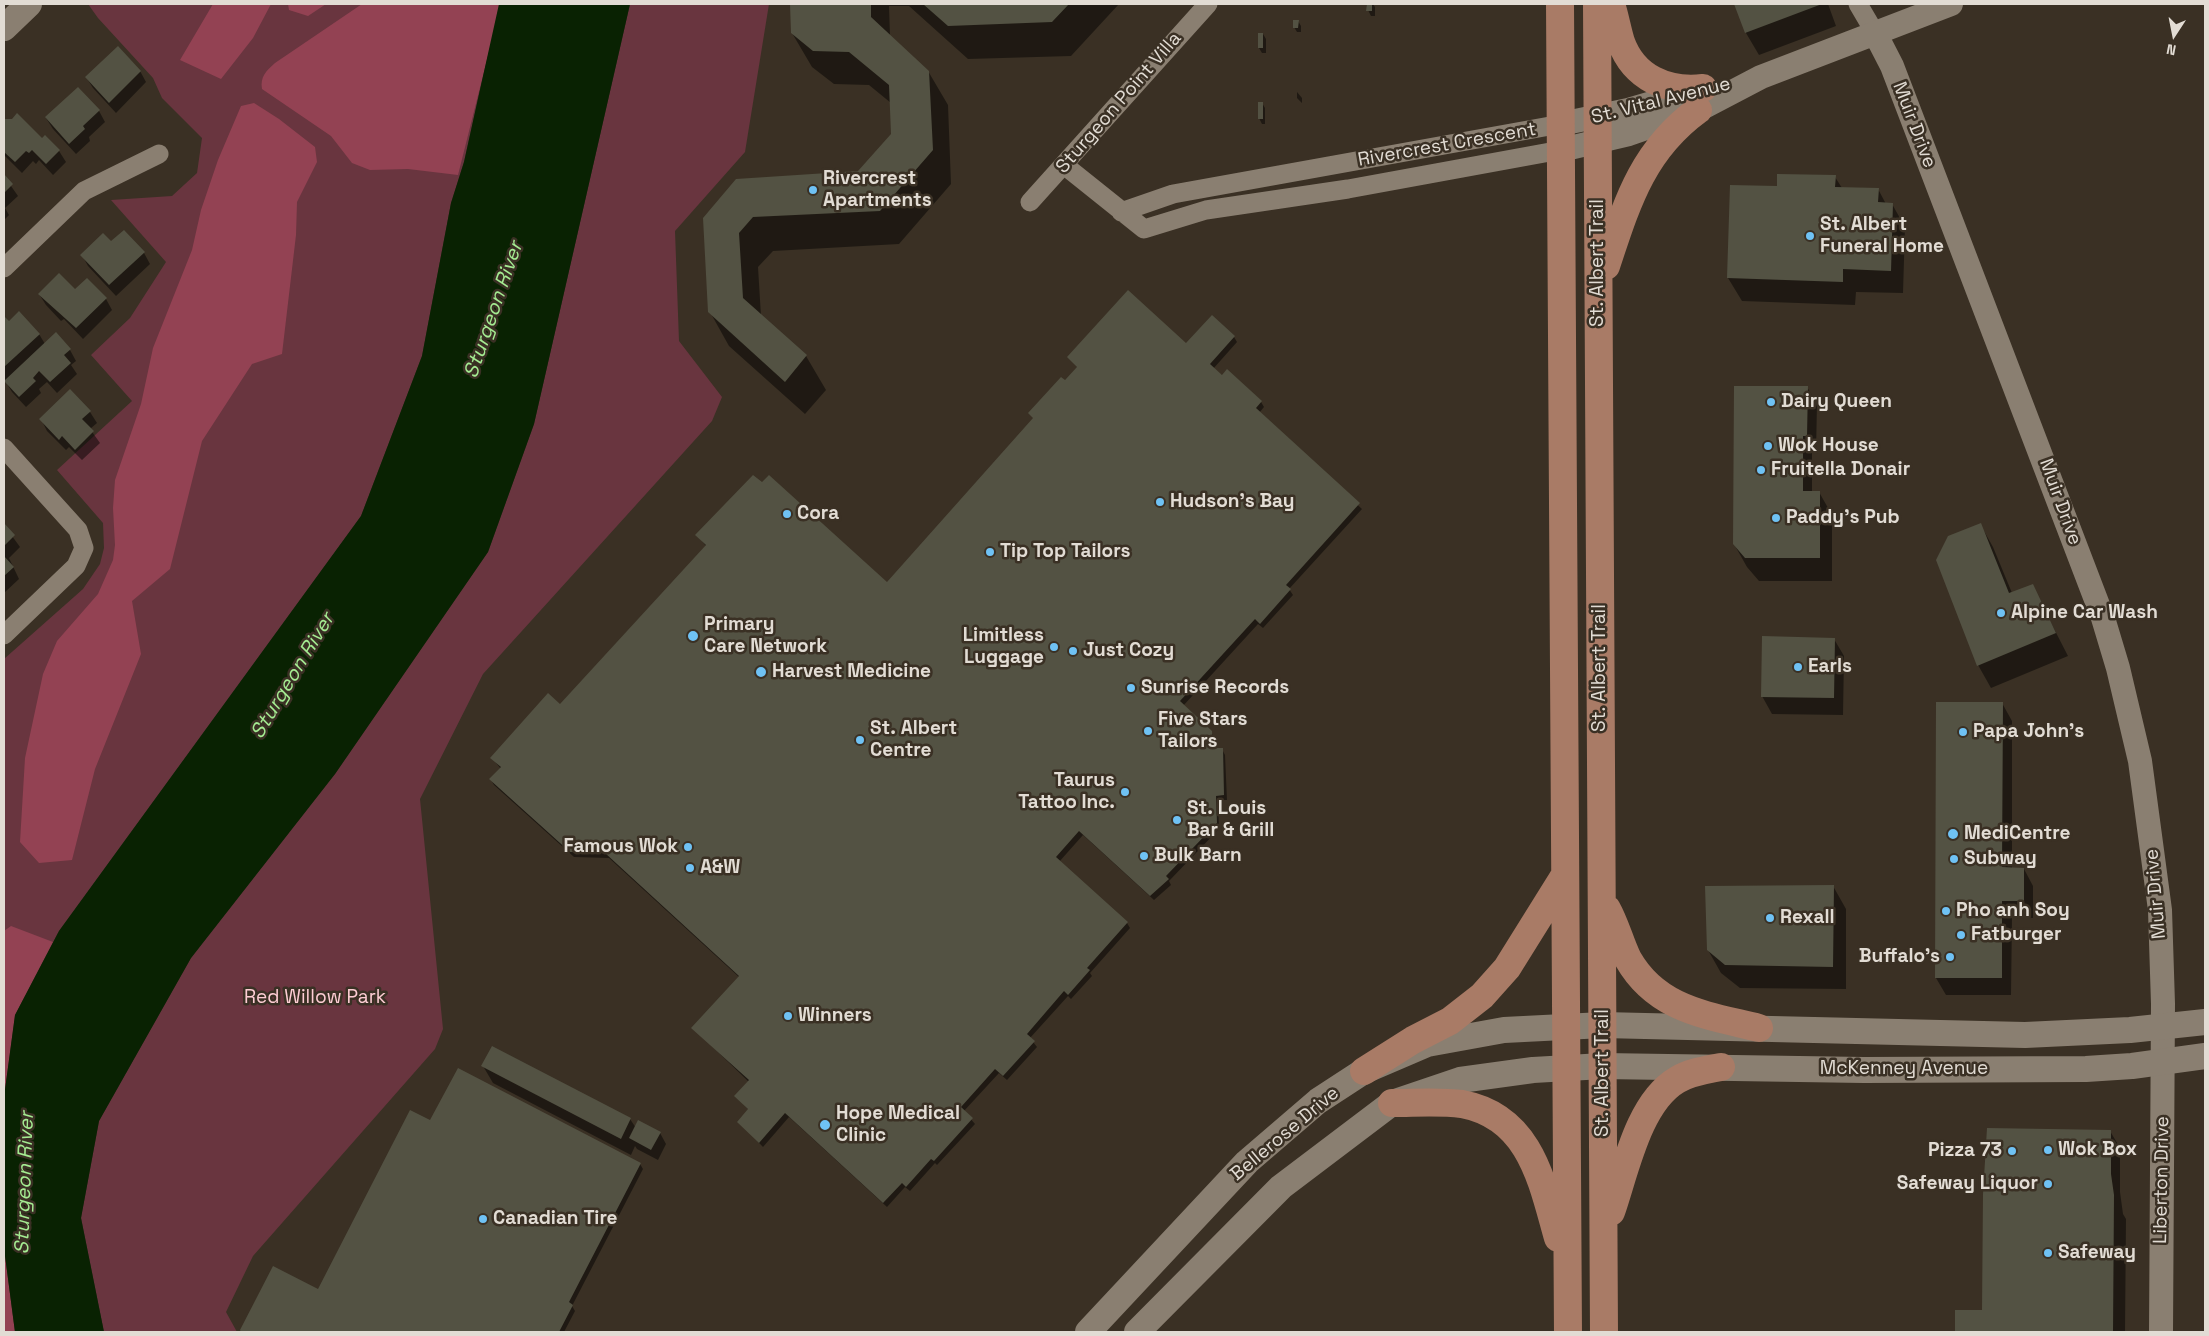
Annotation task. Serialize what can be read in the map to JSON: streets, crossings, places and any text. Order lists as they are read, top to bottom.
{
  "streets": {
    "main road": ["St. Albert Trail", "McKenney Avenue", "Bellerose Drive"],
    "street": [
      "St. Vital Avenue",
      "Sturgeon Point Villa",
      "Muir Drive",
      "Rivercrest Crescent",
      "Liberton Drive"
    ]
  },
  "crossings": [
    ["St. Vital Avenue", "Muir Drive"],
    ["St. Vital Avenue", "Rivercrest Crescent"],
    ["St. Vital Avenue", "St. Albert Trail"],
    ["Sturgeon Point Villa", "Rivercrest Crescent"],
    ["Muir Drive", "McKenney Avenue"],
    ["Muir Drive", "Liberton Drive"],
    ["Rivercrest Crescent", "St. Albert Trail"],
    ["St. Albert Trail", "McKenney Avenue"],
    ["St. Albert Trail", "Bellerose Drive"],
    ["McKenney Avenue", "Bellerose Drive"],
    ["McKenney Avenue", "Liberton Drive"]
  ],
  "water": ["Sturgeon River"],
  "parks": ["Red Willow Park"],
  "places": [
    "Rivercrest Apartments",
    "St. Albert Funeral Home",
    "Dairy Queen",
    "Wok House",
    "Fruitella Donair",
    "Hudson's Bay",
    "Cora",
    "Paddy's Pub",
    "Tip Top Tailors",
    "Alpine Car Wash",
    "Primary Care Network",
    "Limitless Luggage",
    "Just Cozy",
    "Earls",
    "Harvest Medicine",
    "Sunrise Records",
    "Five Stars Tailors",
    "Papa John's",
    "St. Albert Centre",
    "Taurus Tattoo Inc.",
    "St. Louis Bar & Grill",
    "MediCentre",
    "Famous Wok",
    "Bulk Barn",
    "Subway",
    "A&W",
    "Pho anh Soy",
    "Rexall",
    "Fatburger",
    "Buffalo's",
    "Winners",
    "Hope Medical Clinic",
    "Wok Box",
    "Pizza 73",
    "Safeway Liquor",
    "Canadian Tire",
    "Safeway"
  ],
  "north": "bottom"
}
